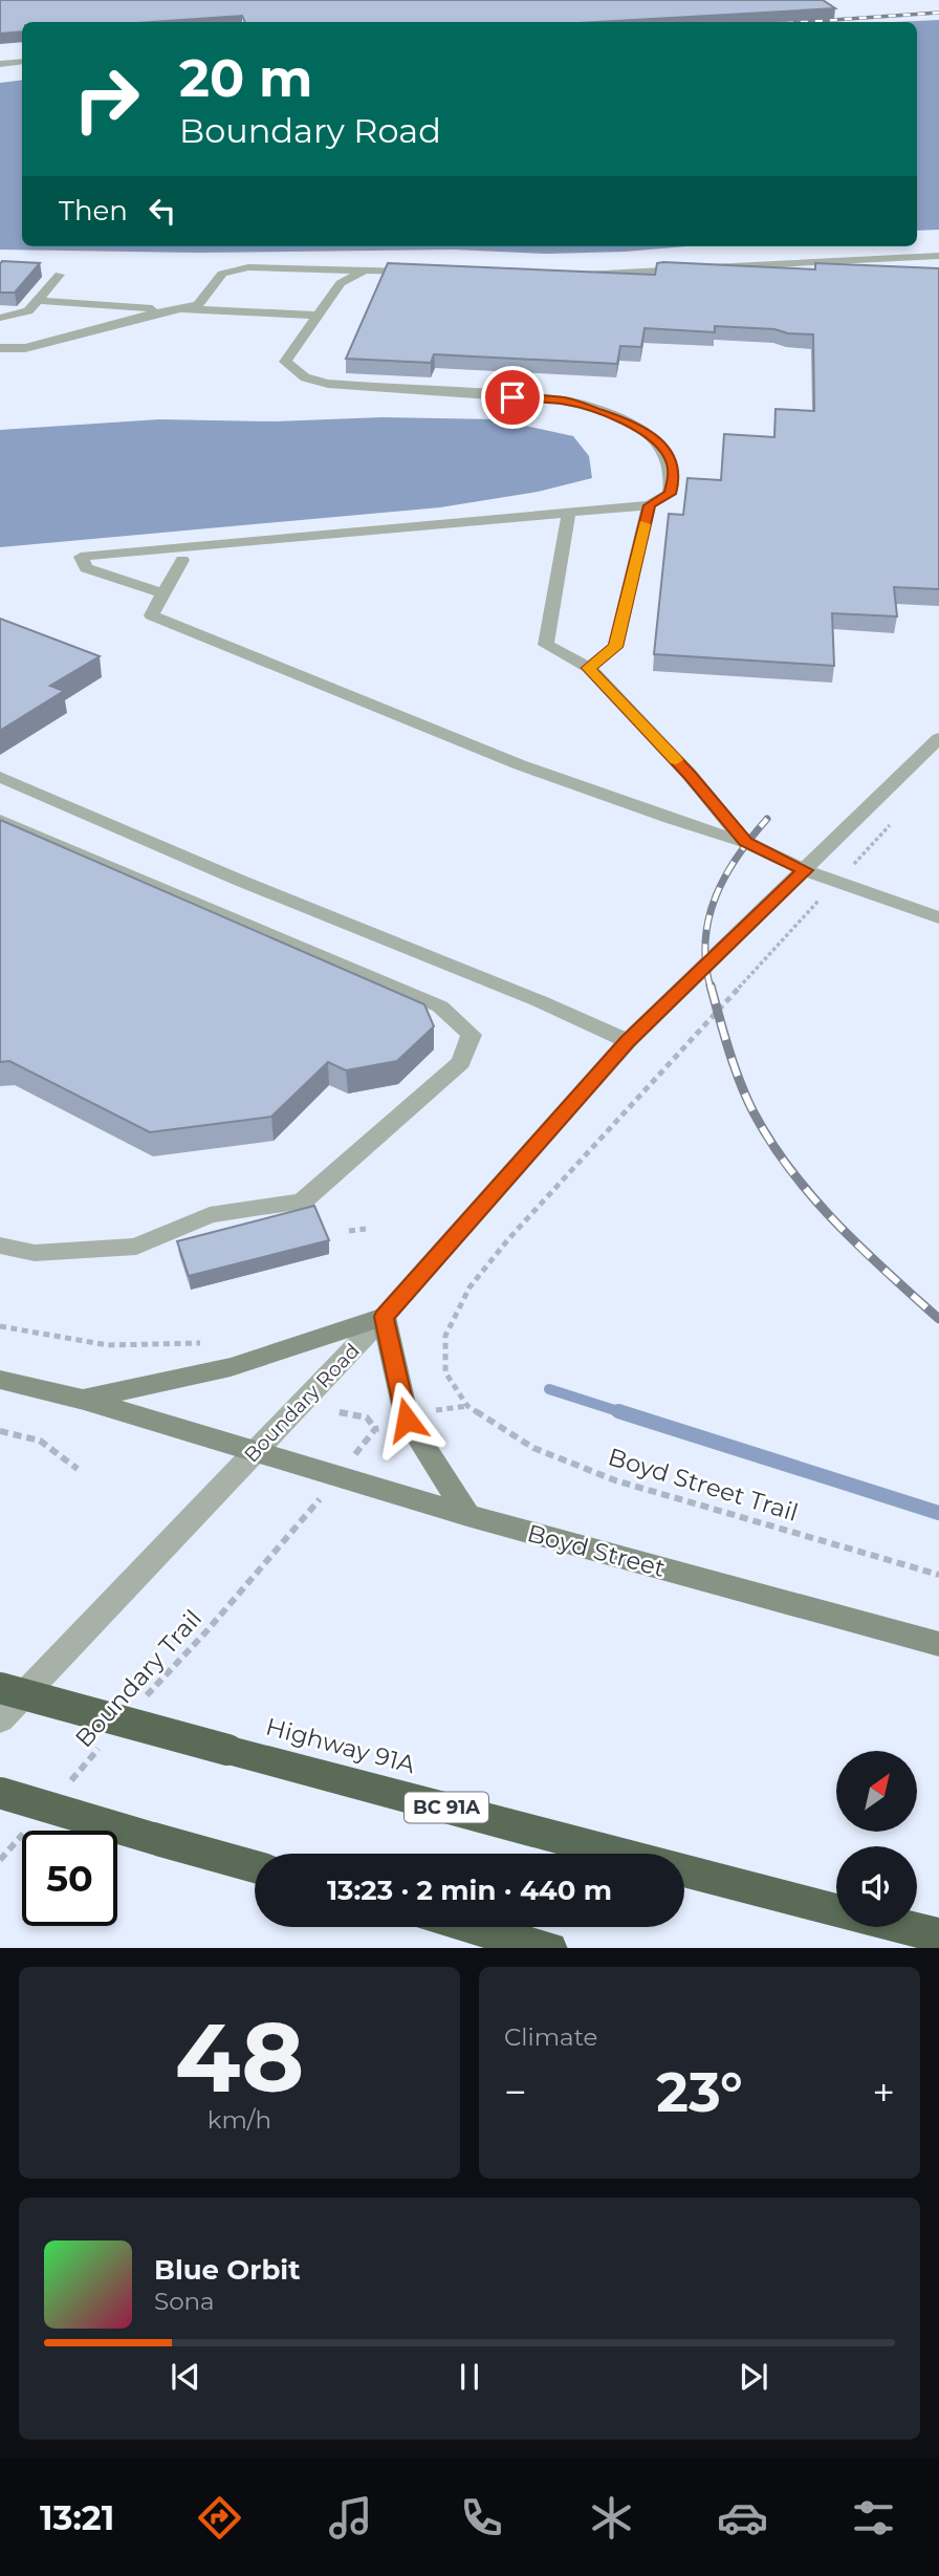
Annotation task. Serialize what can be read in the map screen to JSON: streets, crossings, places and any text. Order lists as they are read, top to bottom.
{
  "streets": {
    "highway": ["Highway 91A", "BC 91A"],
    "main road": ["Boyd Street"],
    "street": ["Boundary Road"],
    "path": ["Boyd Street Trail", "Boundary Trail"]
  },
  "crossings": [
    ["Boundary Road", "Boyd Street"]
  ],
  "north": "top right",
  "page": {
    "turn": ["20 m", "Boundary Road"],
    "then": "Then",
    "limit": "50",
    "trip": "13:23 · 2 min · 440 m",
    "tile": [
      ["48", "km/h"],
      "Climate"
    ],
    "heat": ["−", "23°", "+"],
    "song": ["Blue Orbit", "Sona"],
    "tabs": "13:21"
  }
}
